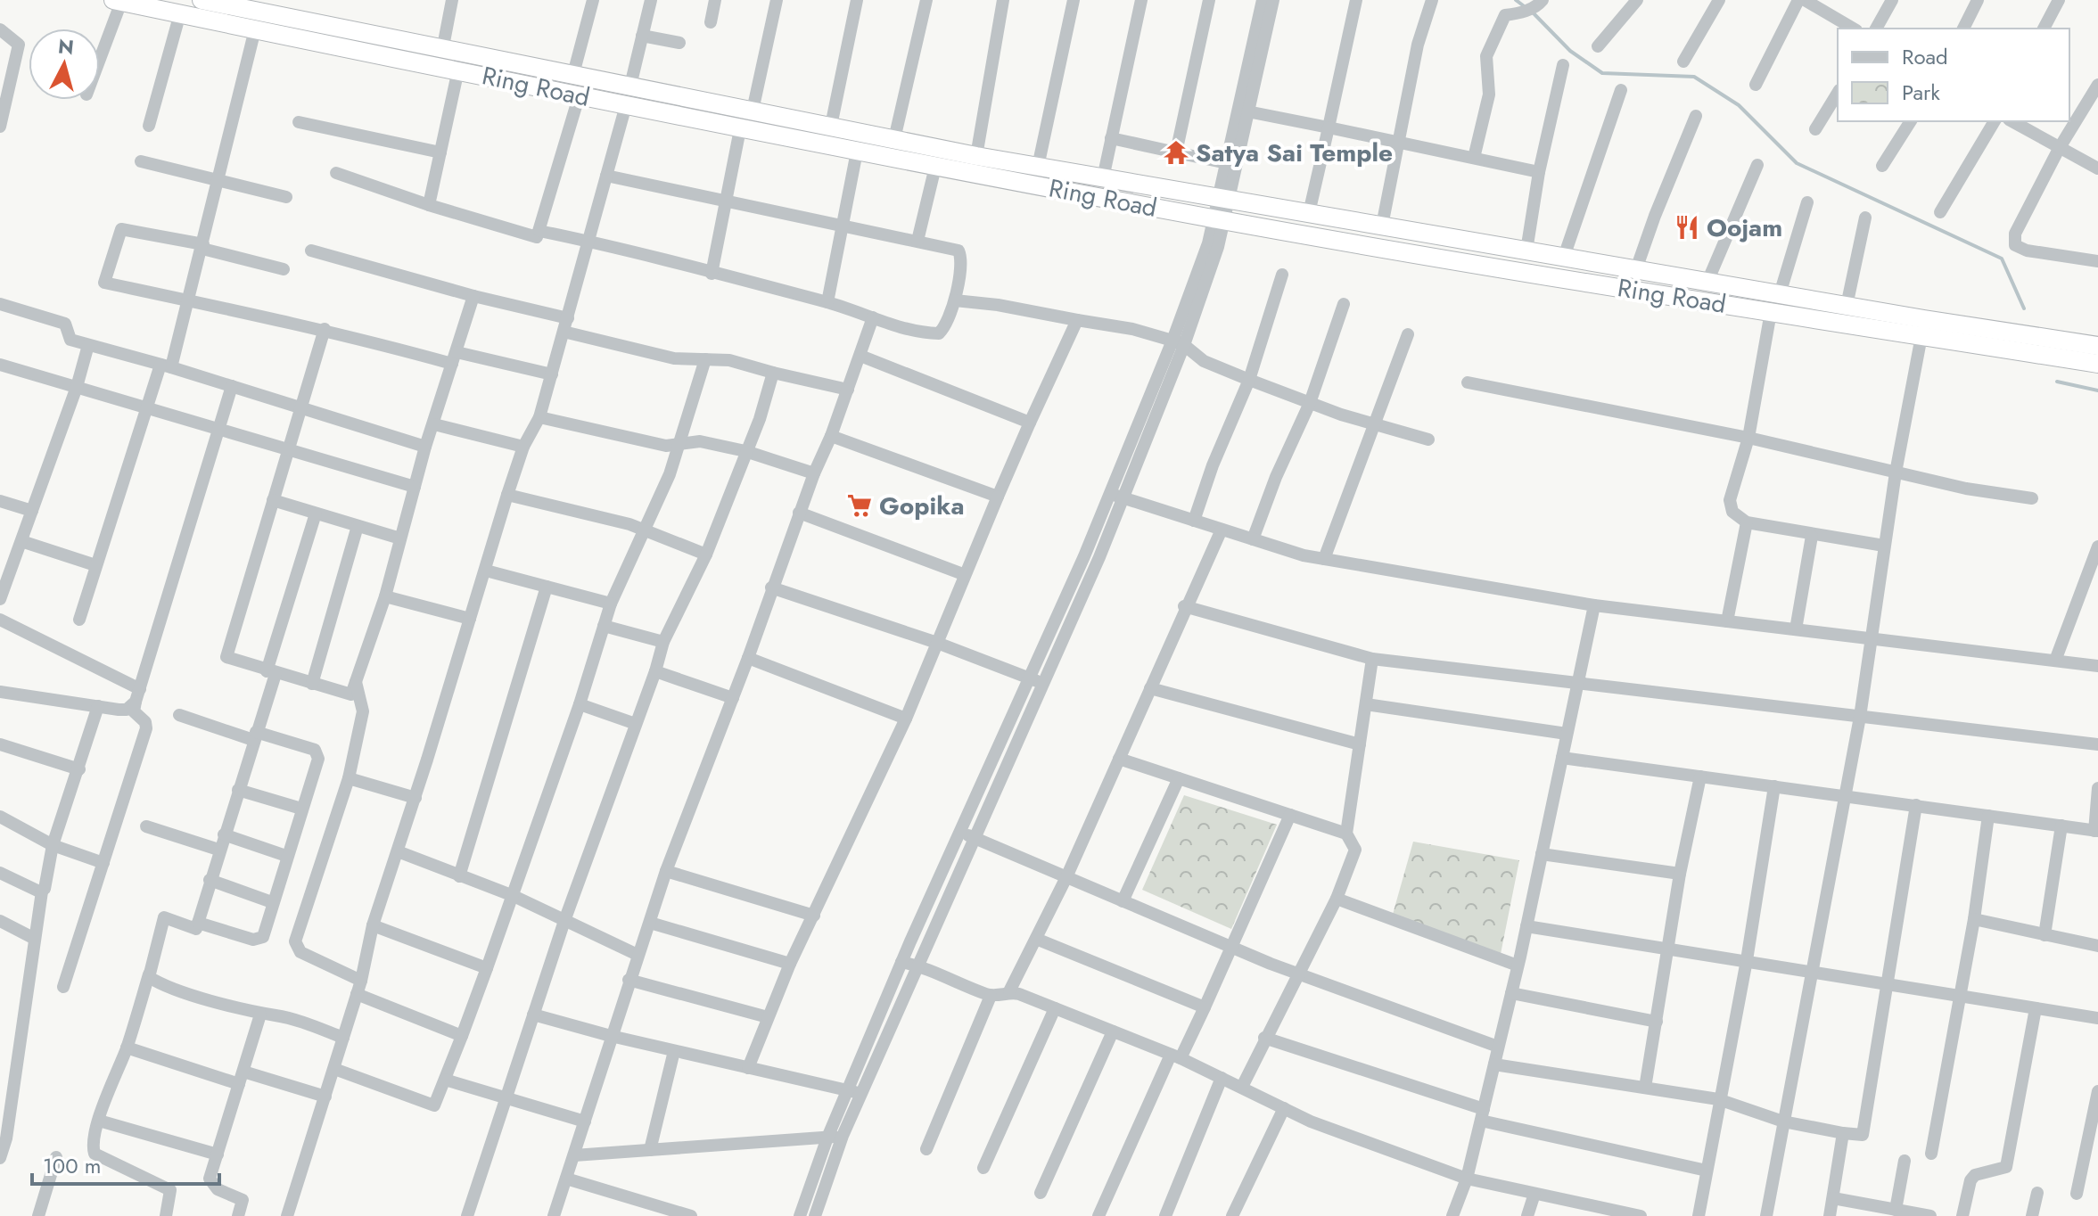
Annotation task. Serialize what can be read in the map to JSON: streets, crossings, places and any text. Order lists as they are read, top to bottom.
{
  "streets": {
    "highway": ["Ring Road"]
  },
  "places": {
    "temple": ["Satya Sai Temple"],
    "restaurant": ["Oojam"],
    "supermarket": ["Gopika"]
  },
  "legend": ["Road", "Park"],
  "scale_bar": "100 m",
  "north": "top"
}
